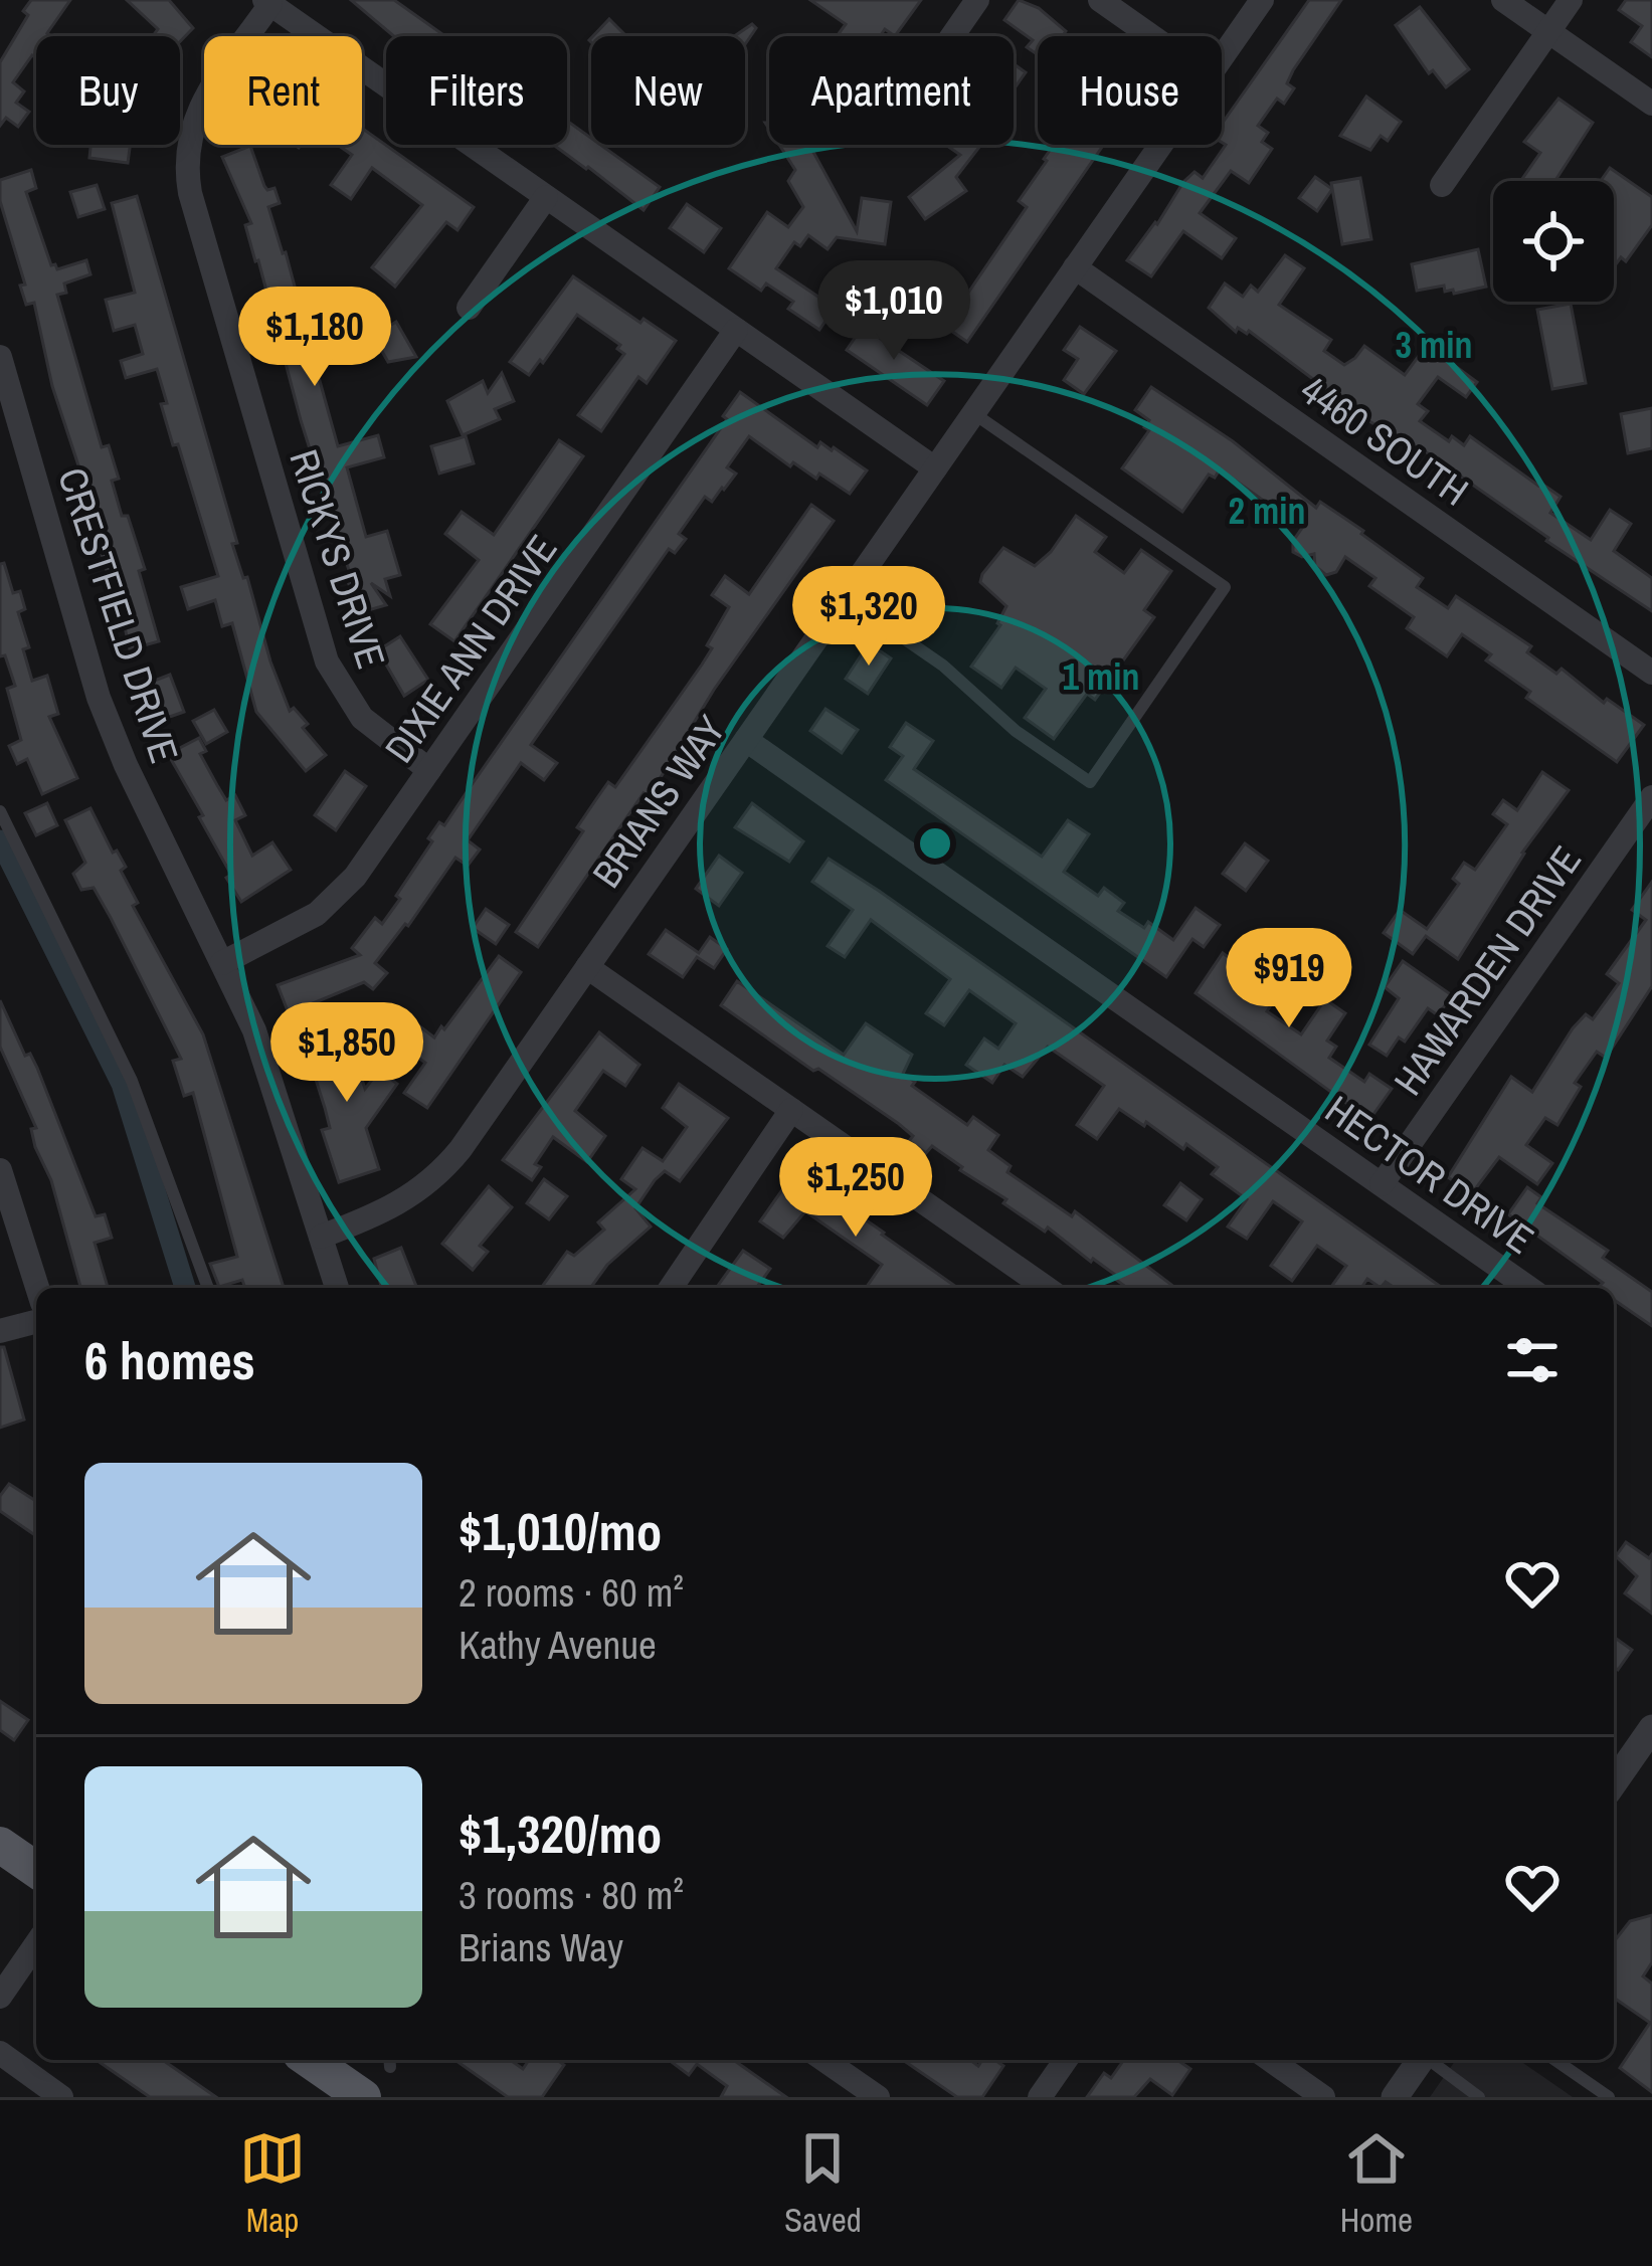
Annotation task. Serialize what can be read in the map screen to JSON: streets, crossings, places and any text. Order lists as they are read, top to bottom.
{
  "streets": {
    "street": [
      "4460 SOUTH",
      "RICKYS DRIVE",
      "CRESTFIELD DRIVE",
      "DIXIE ANN DRIVE",
      "BRIANS WAY",
      "HAWARDEN DRIVE",
      "HECTOR DRIVE"
    ]
  },
  "crossings": [
    ["4460 SOUTH", "BRIANS WAY"],
    ["RICKYS DRIVE", "DIXIE ANN DRIVE"],
    ["CRESTFIELD DRIVE", "DIXIE ANN DRIVE"],
    ["CRESTFIELD DRIVE", "BRIANS WAY"],
    ["BRIANS WAY", "HECTOR DRIVE"],
    ["HAWARDEN DRIVE", "HECTOR DRIVE"]
  ],
  "page": {
    "chip": [
      "Buy",
      "Rent",
      "Filters",
      "New",
      "Apartment",
      "House"
    ],
    "price": [
      "$1,010",
      "$1,180",
      "$1,320",
      "$919",
      "$1,850",
      "$1,250"
    ],
    "heading": "6 homes",
    "list": [
      {
        "name": "$1,010/mo",
        "note": "2 rooms · 60 m² · Kathy Avenue"
      },
      {
        "name": "$1,320/mo",
        "note": "3 rooms · 80 m² · Brians Way"
      }
    ],
    "tabs": ["Map", "Saved", "Home"]
  },
  "rings": ["3 min", "2 min", "1 min"]
}
